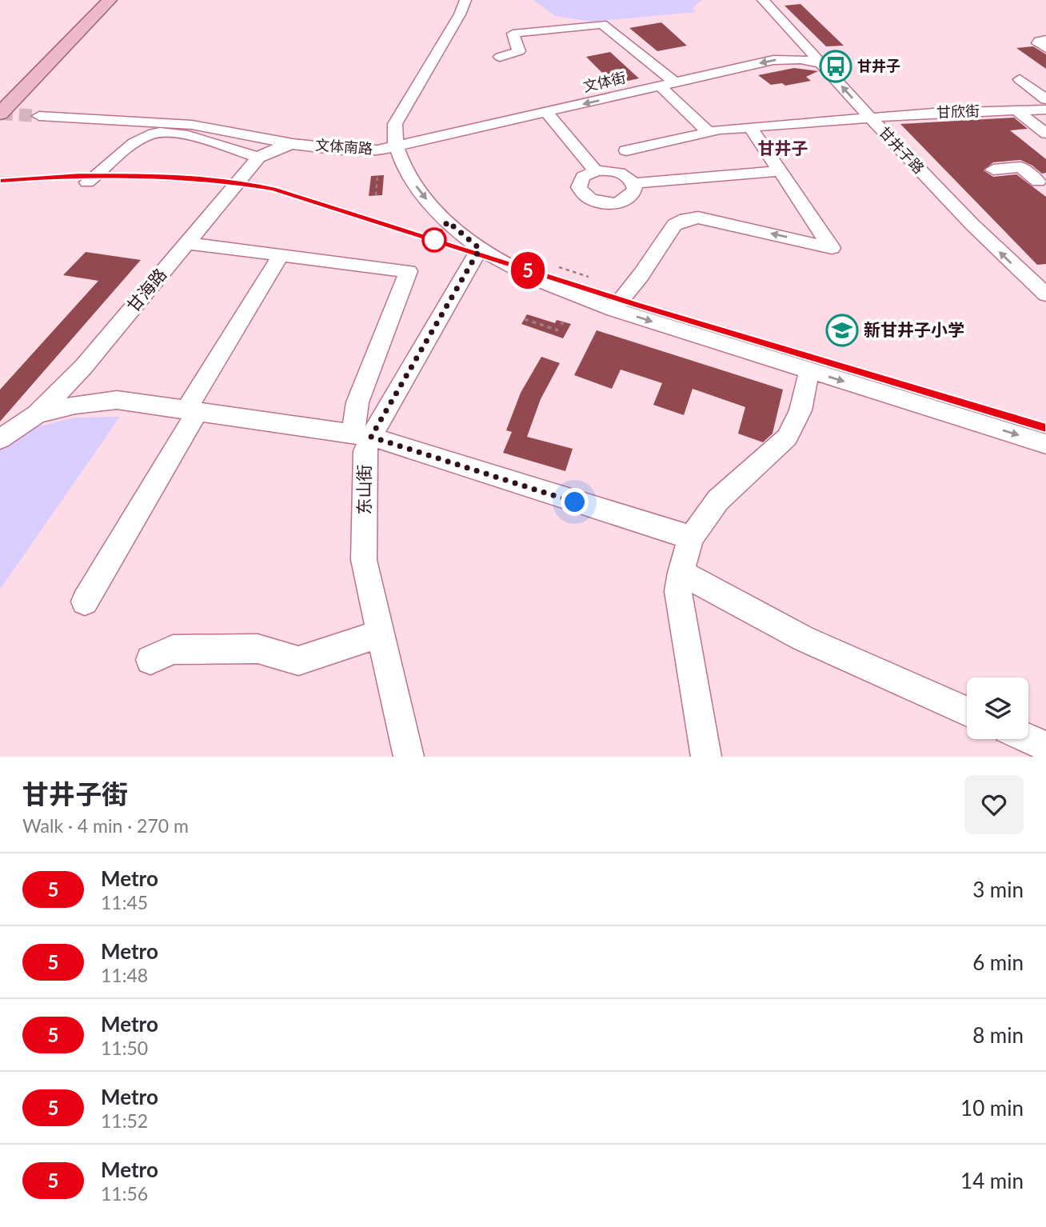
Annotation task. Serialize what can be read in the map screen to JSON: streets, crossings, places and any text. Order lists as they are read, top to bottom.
{
  "streets": {
    "street": [
      "文体街",
      "甘欣街",
      "文体南路",
      "甘井子路",
      "甘海路",
      "东山街"
    ]
  },
  "crossings": [
    ["文体街", "文体南路"],
    ["文体街", "甘井子路"],
    ["甘欣街", "甘井子路"],
    ["文体南路", "甘海路"]
  ],
  "districts": ["甘井子"],
  "places": {
    "bus stop": ["甘井子"],
    "school or university": ["新甘井子小学"]
  },
  "lines": ["metro line 5"],
  "page": {
    "on_map": "5",
    "heading": ["甘井子街", "Walk · 4 min · 270 m"],
    "list": [
      {
        "mark": "5",
        "name": "Metro",
        "note": "11:45",
        "value": "3 min"
      },
      {
        "mark": "5",
        "name": "Metro",
        "note": "11:48",
        "value": "6 min"
      },
      {
        "mark": "5",
        "name": "Metro",
        "note": "11:50",
        "value": "8 min"
      },
      {
        "mark": "5",
        "name": "Metro",
        "note": "11:52",
        "value": "10 min"
      },
      {
        "mark": "5",
        "name": "Metro",
        "note": "11:56",
        "value": "14 min"
      }
    ]
  }
}
